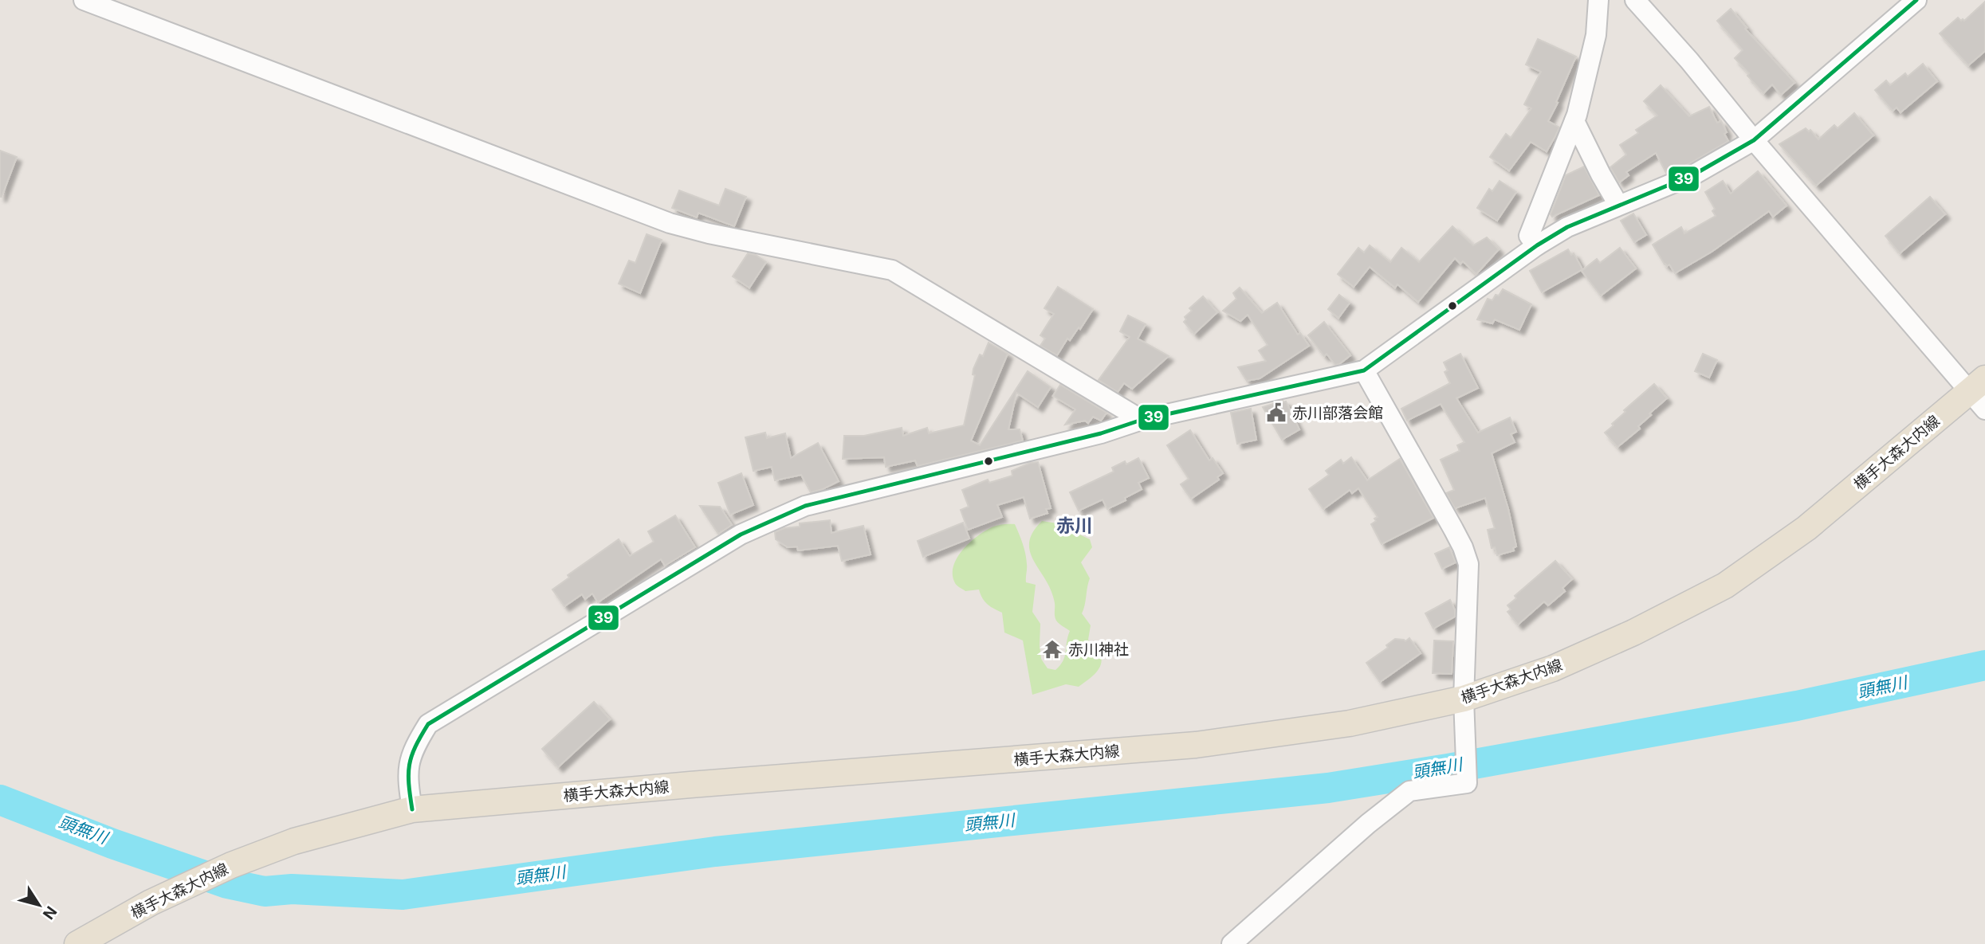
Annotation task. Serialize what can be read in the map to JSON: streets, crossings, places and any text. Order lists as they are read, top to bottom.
{
  "streets": {
    "main road": ["横手大森大内線"]
  },
  "districts": ["赤川"],
  "water": ["頭無川"],
  "places": {
    "public building": ["赤川部落会館"],
    "temple": ["赤川神社"]
  },
  "lines": ["transit line 39"],
  "north": "bottom right"
}
